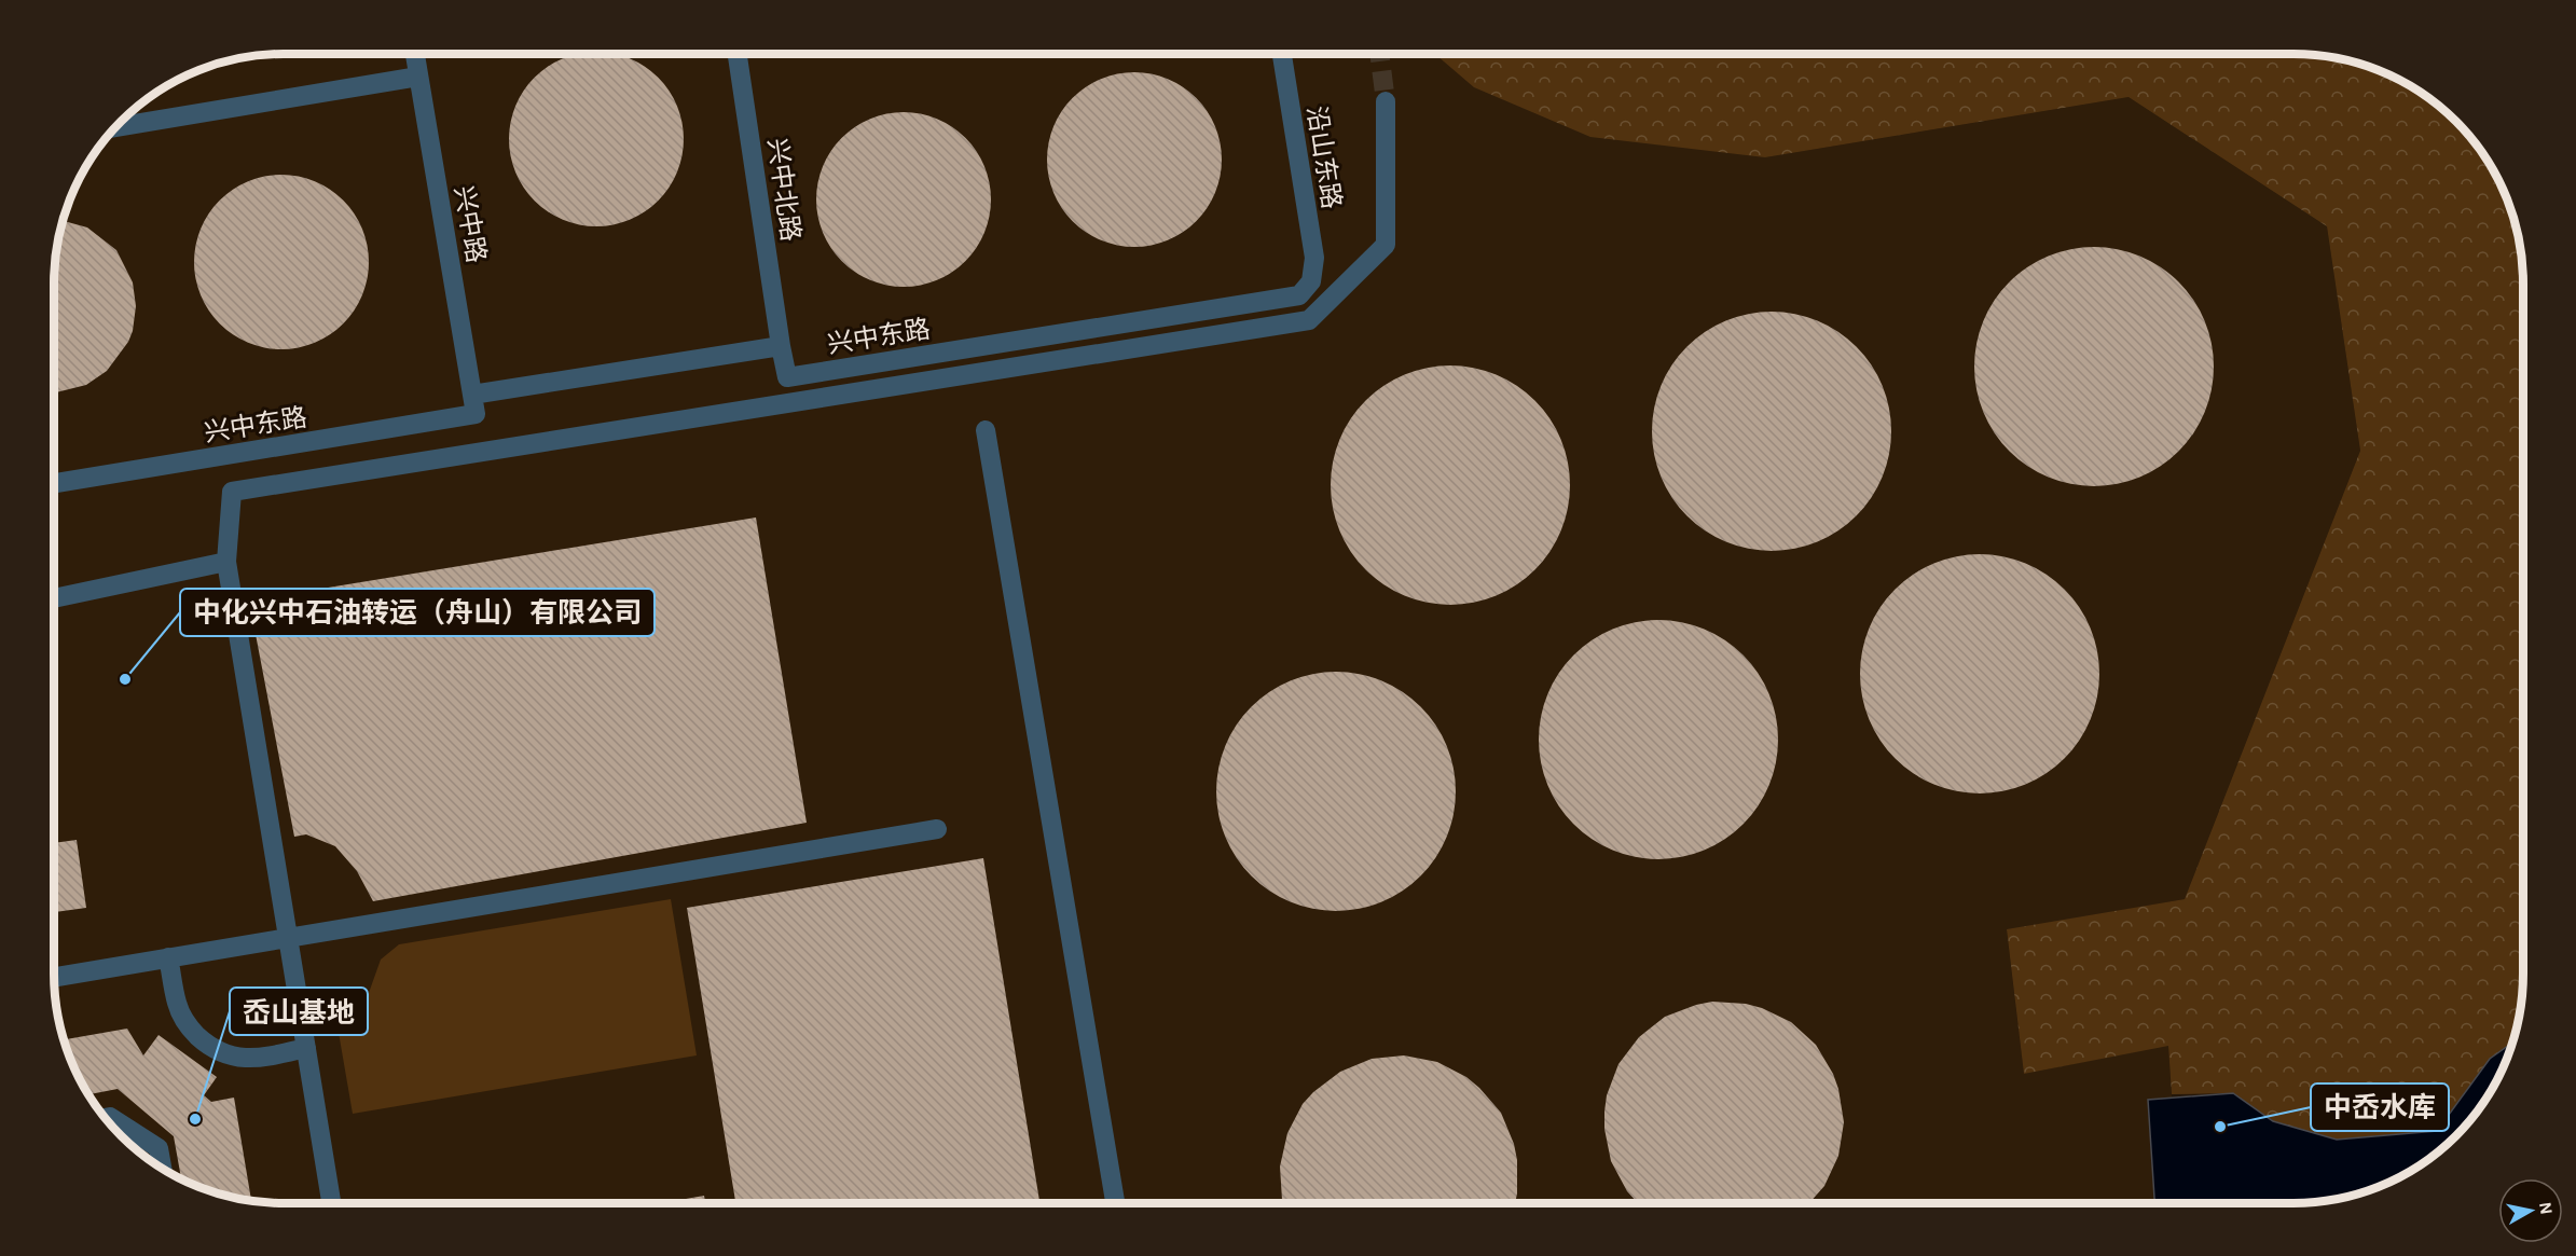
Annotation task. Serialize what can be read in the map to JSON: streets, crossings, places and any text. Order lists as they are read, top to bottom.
{
  "streets": {
    "lane": [
      "沿山东路",
      "兴中北路",
      "兴中路",
      "兴中东路"
    ]
  },
  "crossings": [
    ["沿山东路", "兴中东路"],
    ["兴中北路", "兴中东路"],
    ["兴中路", "兴中东路"]
  ],
  "places": ["中化兴中石油转运（舟山）有限公司", "岙山基地", "中岙水库"],
  "north": "right"
}
